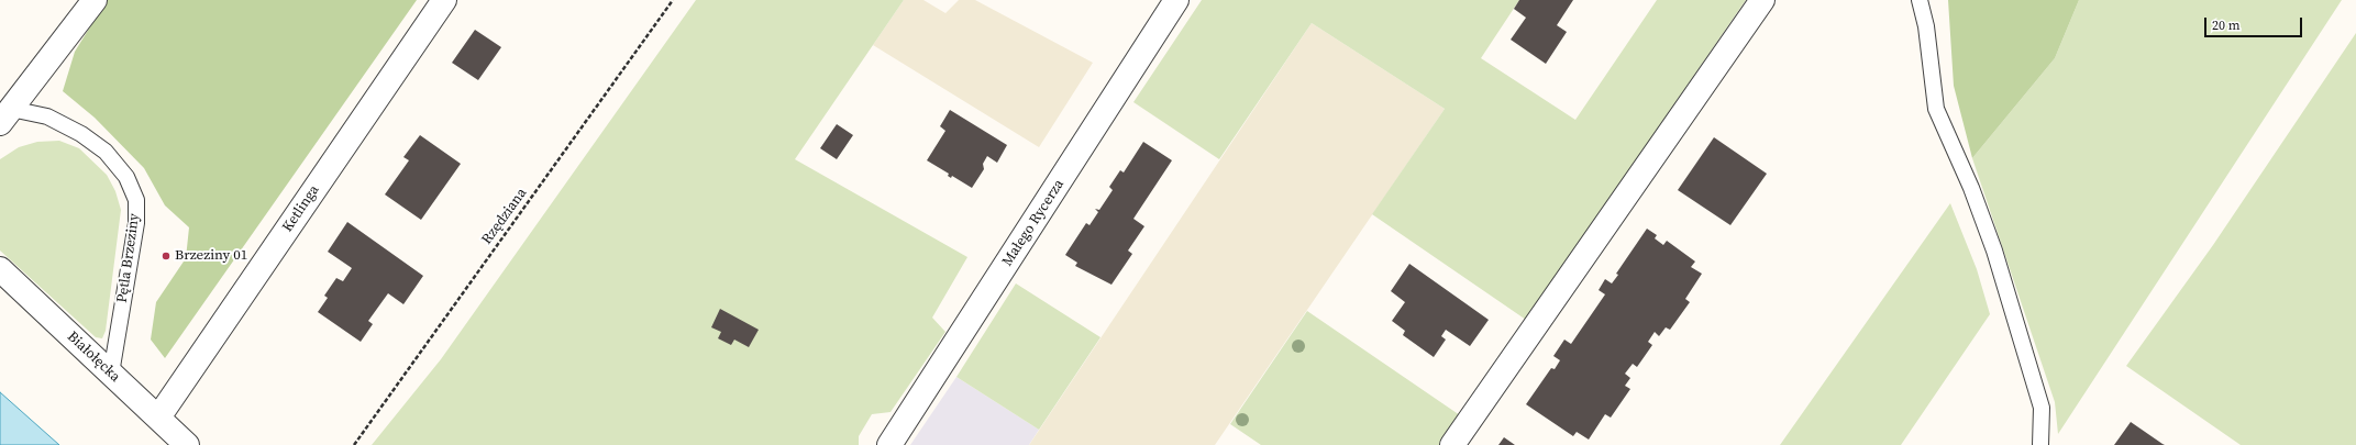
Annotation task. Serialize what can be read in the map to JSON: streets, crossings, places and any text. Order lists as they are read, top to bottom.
{
  "streets": {
    "street": ["Ketlinga", "Małego Rycerza", "Białołęcka"],
    "lane": ["Pętla Brzeziny"],
    "path": ["Rzędziana"]
  },
  "crossings": [
    ["Ketlinga", "Białołęcka"],
    ["Pętla Brzeziny", "Białołęcka"]
  ],
  "places": ["Brzeziny 01"],
  "scale_bar": "20 m"
}
